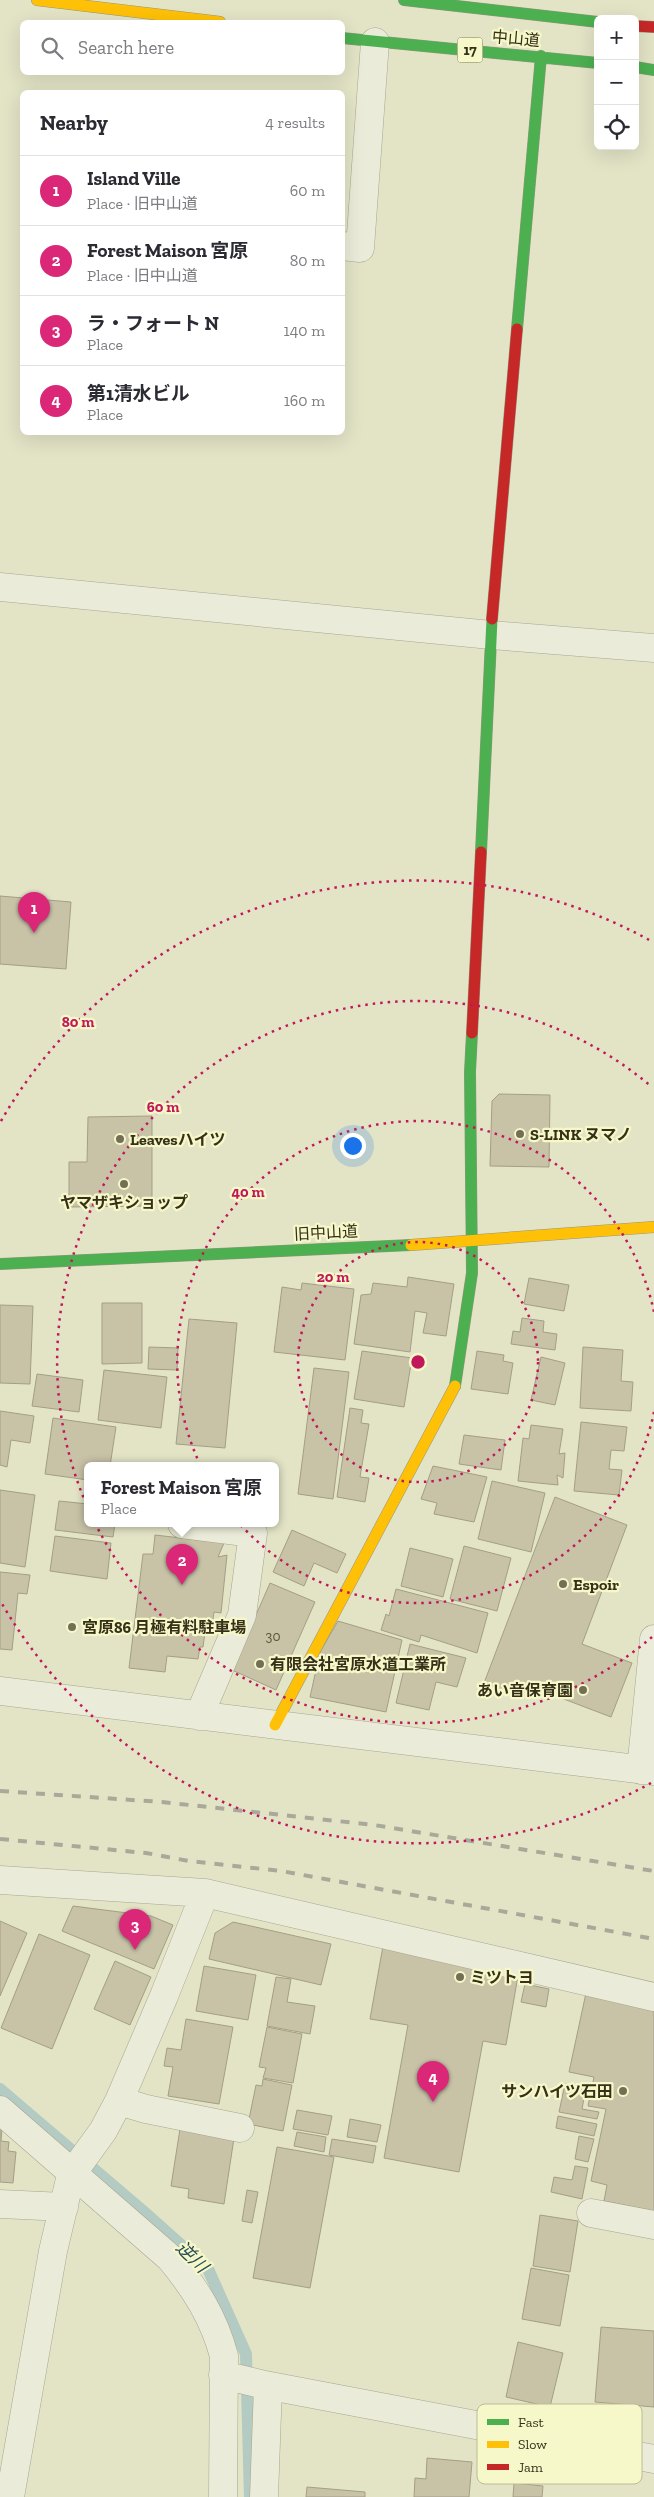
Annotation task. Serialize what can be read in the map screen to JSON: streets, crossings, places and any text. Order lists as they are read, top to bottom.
{
  "streets": {
    "main road": ["中山道", "17", "旧中山道"]
  },
  "water": ["逆川"],
  "places": [
    "S-LINK ヌマノ",
    "Leavesハイツ",
    "ヤマザキショップ",
    "Espoir",
    "宮原86 月極有料駐車場",
    "有限会社宮原水道工業所",
    "あい音保育園",
    "ミツトヨ",
    "サンハイツ石田"
  ],
  "house_numbers": ["30"],
  "legend": ["Fast", "Slow", "Jam"],
  "page": {
    "map_buttons": ["+", "−"],
    "search": "Search here",
    "heading": ["Nearby", "4 results"],
    "list": [
      {
        "mark": "1",
        "name": "Island Ville",
        "note": "Place · 旧中山道",
        "value": "60 m"
      },
      {
        "mark": "2",
        "name": "Forest Maison 宮原",
        "note": "Place · 旧中山道",
        "value": "80 m"
      },
      {
        "mark": "3",
        "name": "ラ・フォート N",
        "note": "Place",
        "value": "140 m"
      },
      {
        "mark": "4",
        "name": "第1清水ビル",
        "note": "Place",
        "value": "160 m"
      }
    ],
    "pins": [
      "1",
      "2",
      "3",
      "4"
    ],
    "popup": ["Forest Maison 宮原", "Place"]
  },
  "rings": [
    "80 m",
    "60 m",
    "40 m",
    "20 m"
  ]
}
